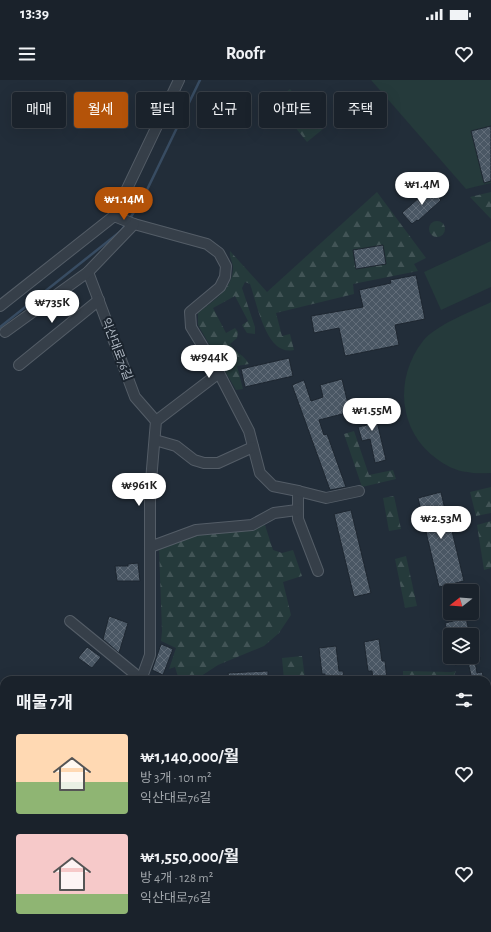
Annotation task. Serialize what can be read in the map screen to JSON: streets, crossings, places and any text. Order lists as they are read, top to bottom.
{
  "streets": {
    "street": ["익산대로76길"]
  },
  "north": "left",
  "page": {
    "status": "13:39",
    "header": "Roofr",
    "chip": [
      "매매",
      "월세",
      "필터",
      "신규",
      "아파트",
      "주택"
    ],
    "price": [
      "₩1.4M",
      "₩1.14M",
      "₩735K",
      "₩944K",
      "₩1.55M",
      "₩961K",
      "₩2.53M"
    ],
    "heading": "매물 7개",
    "list": [
      {
        "name": "₩1,140,000/월",
        "note": "방 3개 · 101 m² · 익산대로76길"
      },
      {
        "name": "₩1,550,000/월",
        "note": "방 4개 · 128 m² · 익산대로76길"
      }
    ]
  }
}
